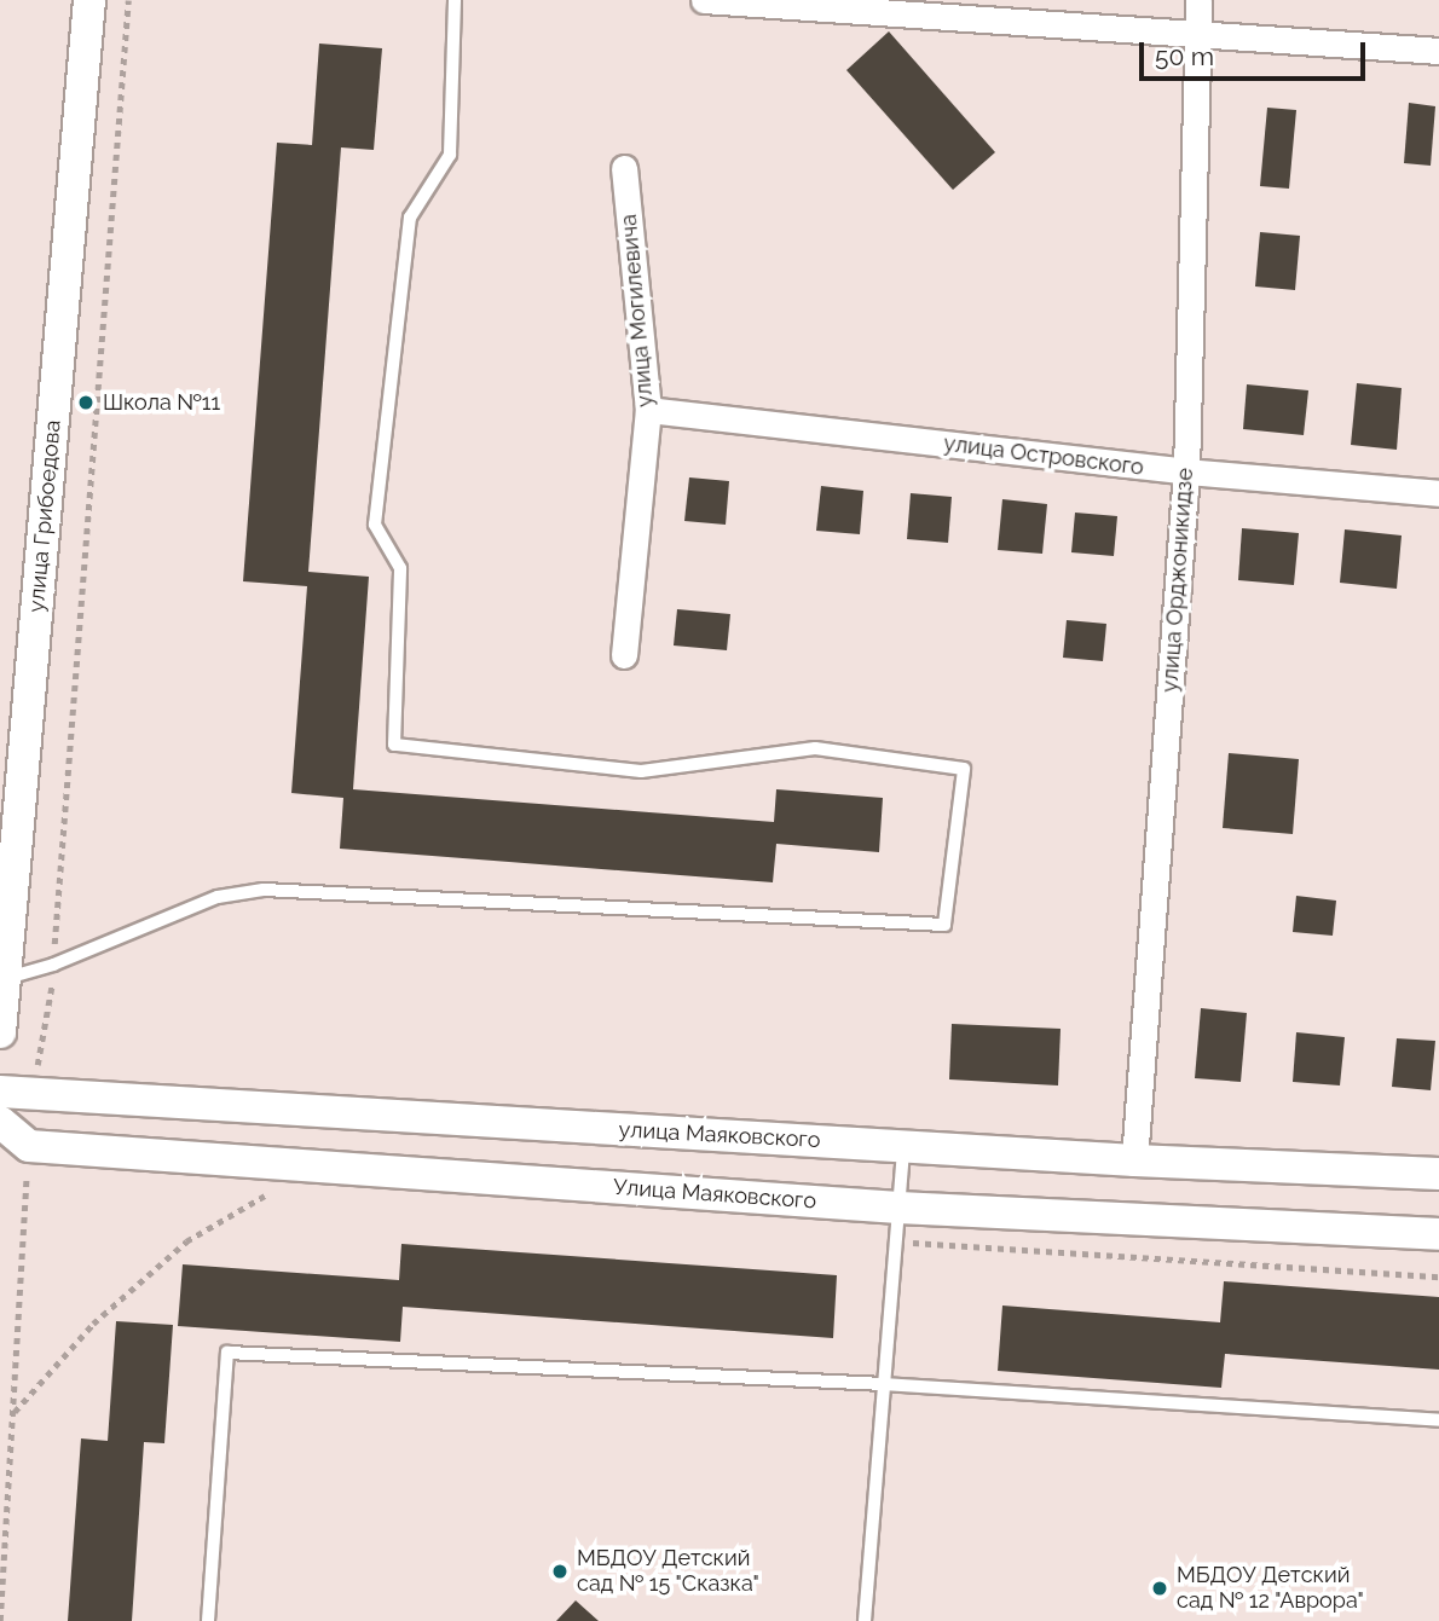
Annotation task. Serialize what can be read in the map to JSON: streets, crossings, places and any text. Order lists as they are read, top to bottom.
{
  "streets": {
    "street": [
      "улица Могилевича",
      "улица Островского",
      "улица Грибоедова",
      "улица Орджоникидзе",
      "улица Маяковского",
      "Улица Маяковского"
    ]
  },
  "crossings": [
    ["улица Могилевича", "улица Островского"],
    ["улица Островского", "улица Орджоникидзе"],
    ["улица Орджоникидзе", "улица Маяковского"]
  ],
  "places": ["Школа №11", "МБДОУ Детский сад № 15 \"Сказка\"", "МБДОУ Детский сад № 12 \"Аврора\""],
  "scale_bar": "50 m"
}
